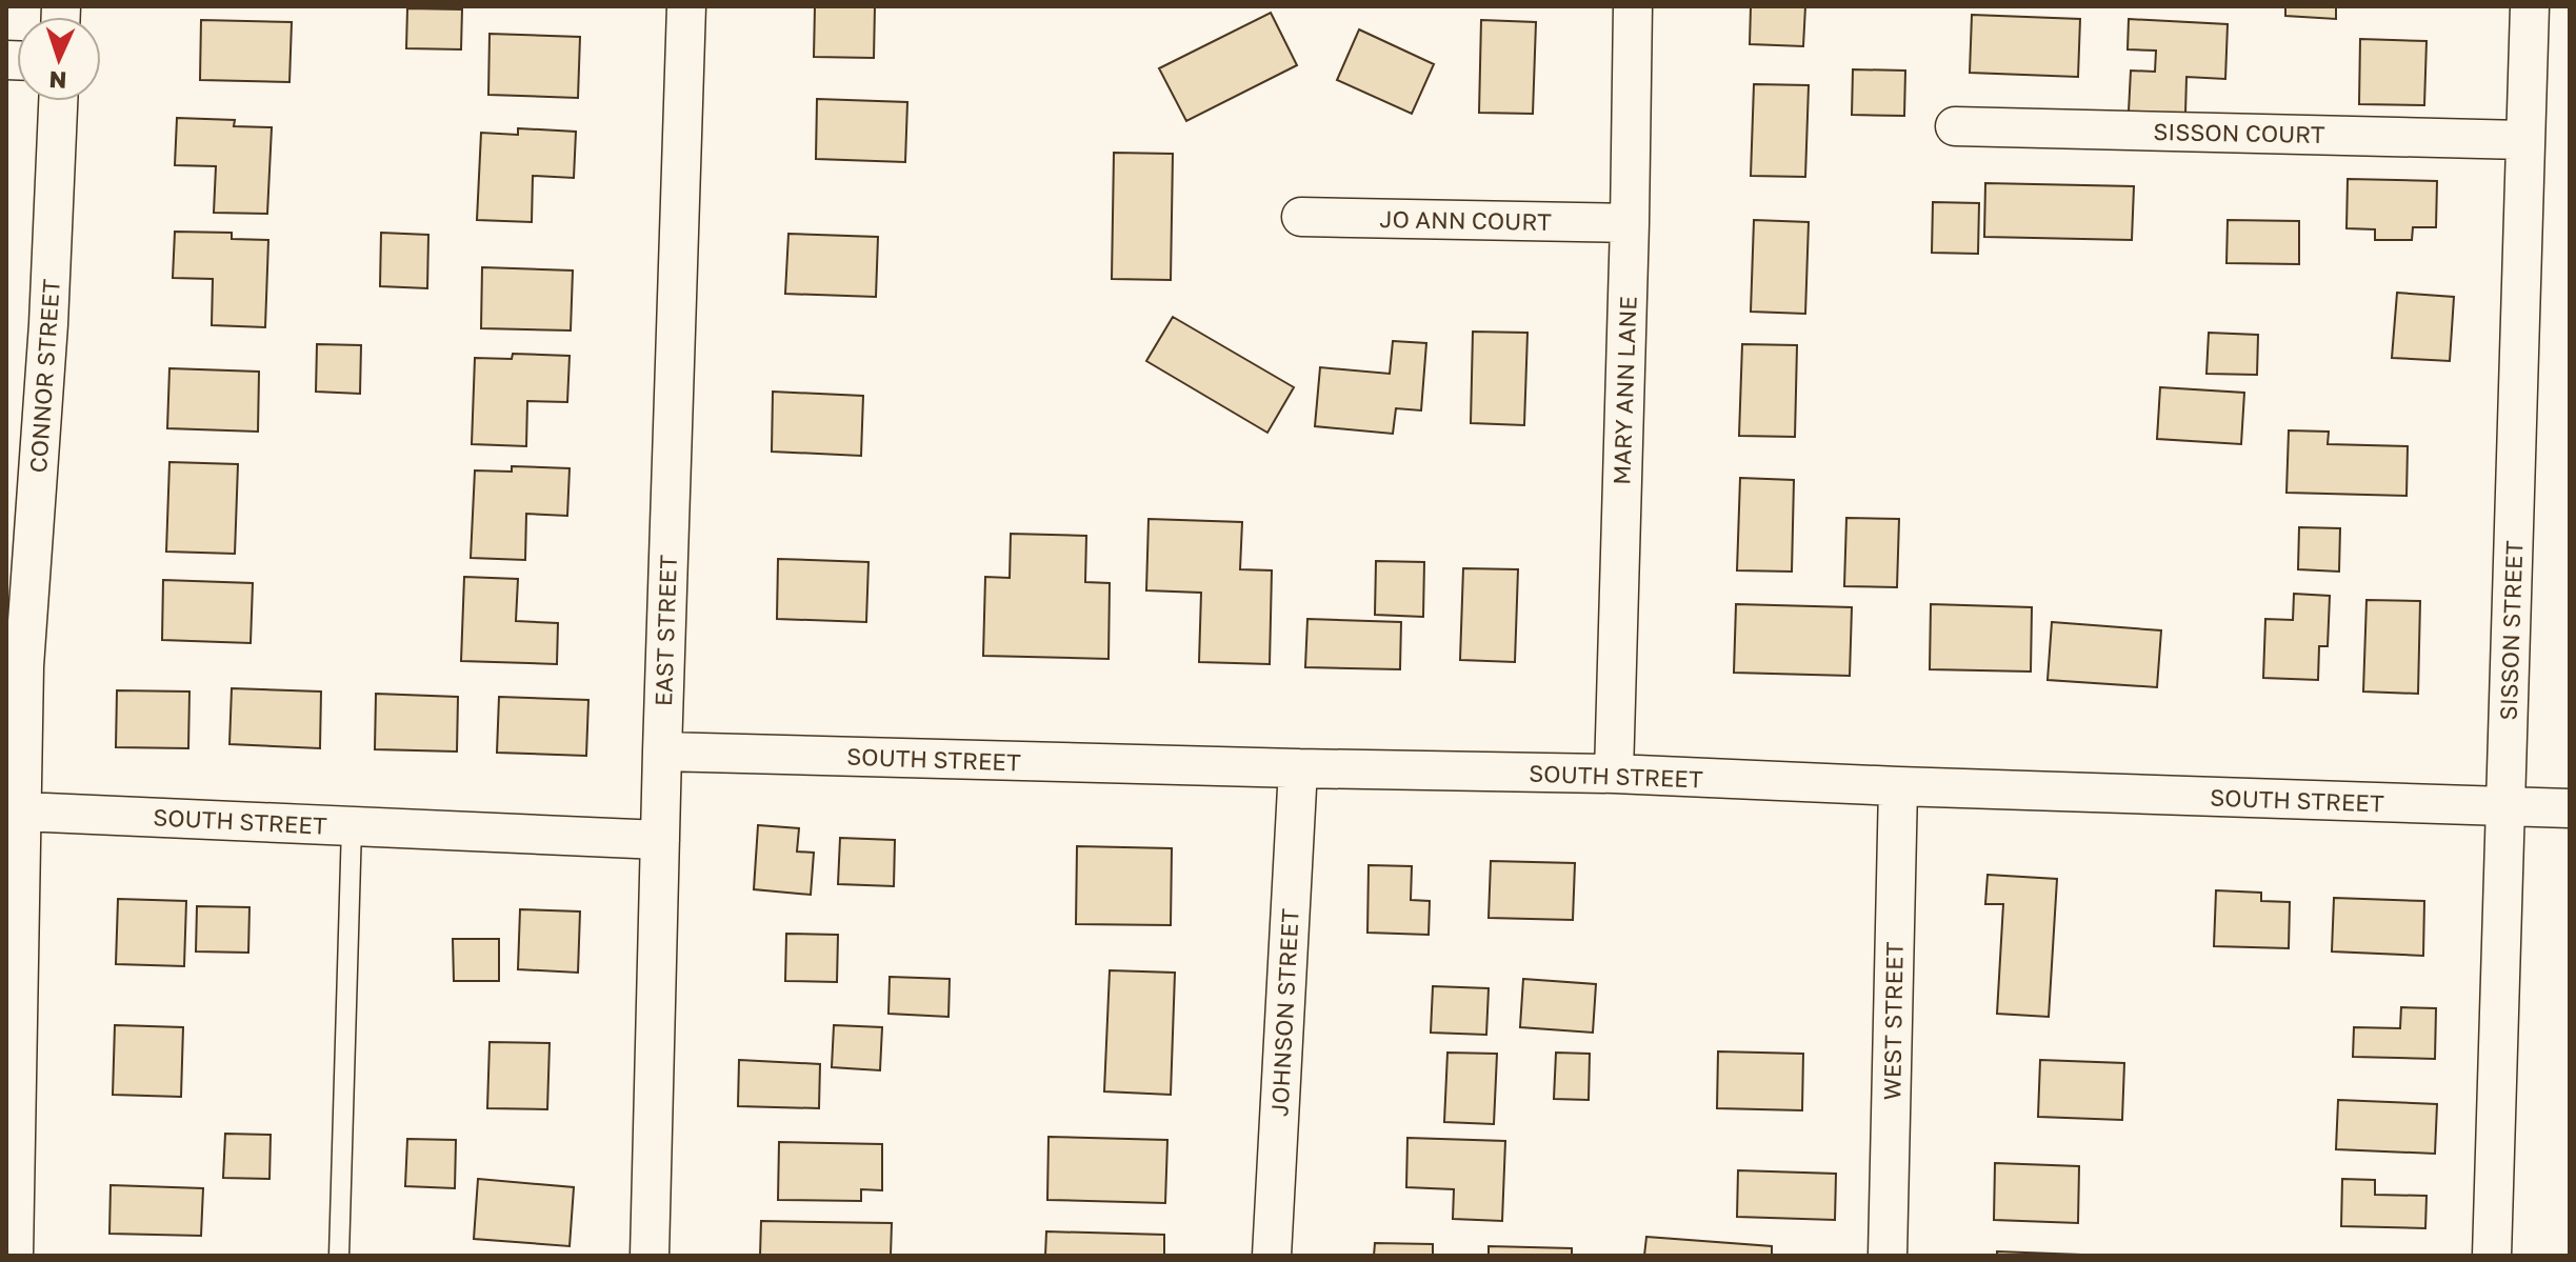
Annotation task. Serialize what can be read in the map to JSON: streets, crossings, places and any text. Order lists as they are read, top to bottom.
{
  "streets": {
    "street": [
      "SISSON COURT",
      "JO ANN COURT",
      "CONNOR STREET",
      "MARY ANN LANE",
      "EAST STREET",
      "SISSON STREET",
      "SOUTH STREET",
      "JOHNSON STREET",
      "WEST STREET"
    ]
  },
  "crossings": [
    ["SISSON COURT", "SISSON STREET"],
    ["JO ANN COURT", "MARY ANN LANE"],
    ["CONNOR STREET", "SOUTH STREET"],
    ["MARY ANN LANE", "SOUTH STREET"],
    ["EAST STREET", "SOUTH STREET"],
    ["SISSON STREET", "SOUTH STREET"],
    ["SOUTH STREET", "JOHNSON STREET"],
    ["SOUTH STREET", "WEST STREET"]
  ],
  "north": "bottom"
}
